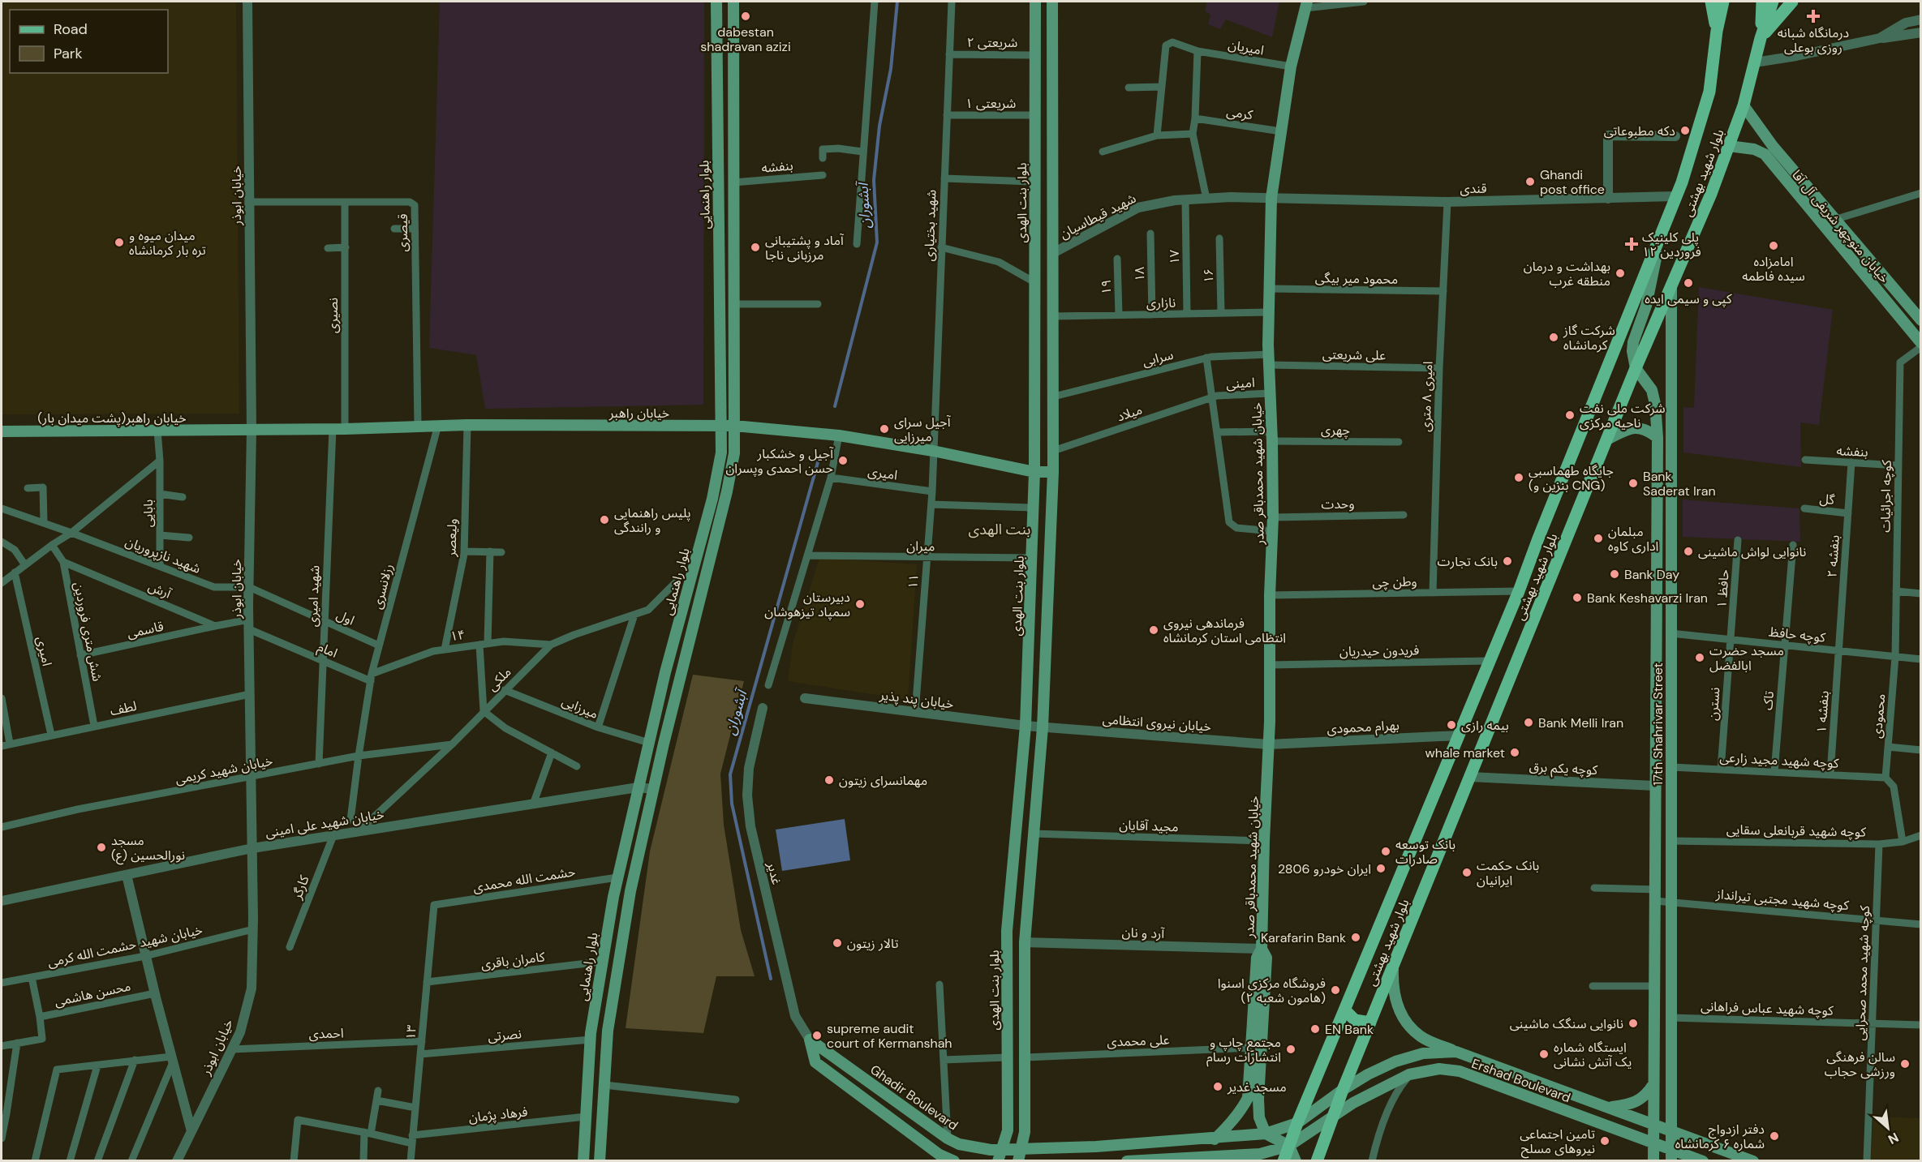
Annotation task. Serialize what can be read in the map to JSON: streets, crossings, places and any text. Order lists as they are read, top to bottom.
{
  "streets": {
    "main road": [
      "بلوار شهید بهشتی",
      "بلوار راهنمایی",
      "بلوار بنت الهدی",
      "خیابان منوچهر شریفی آل آقا",
      "خیابان راهبر",
      "خیابان راهبر(پشت میدان بار)",
      "خیابان شهید محمدباقر صدر",
      "17th Shahrivar Street",
      "Ershad Boulevard",
      "Ghadir Boulevard"
    ],
    "street": [
      "شریعتی ۲",
      "امیریان",
      "شریعتی ۱",
      "کرمی",
      "بنفشه",
      "قندی",
      "خیابان ابوذر",
      "شهید قیطاسیان",
      "شهید بختیاری",
      "قیصری",
      "۱۷",
      "۱۸",
      "۱۶",
      "محمود میر بیگی",
      "۱۹",
      "نازاری",
      "نصیری",
      "علی شریعتی",
      "سرابی",
      "امینی",
      "امیری ۸ متری",
      "میلاد",
      "چهری",
      "امیری",
      "کوچه اجرائیات",
      "گل",
      "وحدت",
      "بابایی",
      "ولیعصر",
      "میران",
      "شهید نازپروریان",
      "بنفشه ۲",
      "۱۱",
      "وطن چی",
      "رزلانسری",
      "حافظ ۱",
      "آرش",
      "شهید امیری",
      "اول",
      "قاسمی",
      "شش متری فروردین",
      "کوچه حافظ",
      "۱۴",
      "امام",
      "فریدون حیدریان",
      "ملکی",
      "خیابان پند پذیر",
      "تاک",
      "نسترن",
      "میرزایی",
      "لطف",
      "بنفشه ۱",
      "محمودی",
      "خیابان نیروی انتظامی",
      "بهرام محمودی",
      "کوچه شهید مجید زارعی",
      "کوچه یکم برق",
      "خیابان شهید کریمی",
      "خیابان شهید علی امینی",
      "مجید آقایان",
      "کوچه شهید قربانعلی سقایی",
      "غدیر",
      "حشمت الله محمدی",
      "کارگر",
      "کوچه شهید مجتبی تیرانداز",
      "آرد و نان",
      "خیابان شهید حشمت الله کرمی",
      "کامران باقری",
      "کوچه شهید محمد صحرایی",
      "محسن هاشمی",
      "کوچه شهید عباس فراهانی",
      "۱۳",
      "احمدی",
      "نصرتی",
      "علی محمدی",
      "فرهاد پژمان"
    ]
  },
  "crossings": [
    ["شریعتی ۲", "بلوار بنت الهدی"],
    ["شریعتی ۲", "شهید بختیاری"],
    ["امیریان", "خیابان شهید محمدباقر صدر"],
    ["شریعتی ۱", "بلوار بنت الهدی"],
    ["شریعتی ۱", "شهید بختیاری"],
    ["کرمی", "خیابان شهید محمدباقر صدر"],
    ["بنفشه", "بلوار راهنمایی"],
    ["بنفشه", "کوچه اجرائیات"],
    ["بنفشه", "بنفشه ۲"],
    ["بلوار شهید بهشتی", "قندی"],
    ["بلوار شهید بهشتی", "خیابان منوچهر شریفی آل آقا"],
    ["بلوار شهید بهشتی", "وطن چی"],
    ["بلوار شهید بهشتی", "فریدون حیدریان"],
    ["بلوار شهید بهشتی", "17th Shahrivar Street"],
    ["بلوار شهید بهشتی", "بهرام محمودی"],
    ["بلوار شهید بهشتی", "کوچه یکم برق"],
    ["بلوار شهید بهشتی", "Ershad Boulevard"],
    ["بلوار شهید بهشتی", "Ghadir Boulevard"],
    ["قندی", "شهید قیطاسیان"],
    ["قندی", "امیری ۸ متری"],
    ["قندی", "خیابان شهید محمدباقر صدر"],
    ["بلوار راهنمایی", "خیابان راهبر"],
    ["بلوار راهنمایی", "میرزایی"],
    ["بلوار راهنمایی", "خیابان شهید علی امینی"],
    ["بلوار راهنمایی", "حشمت الله محمدی"],
    ["بلوار راهنمایی", "کامران باقری"],
    ["بلوار راهنمایی", "نصرتی"],
    ["بلوار راهنمایی", "فرهاد پژمان"],
    ["خیابان ابوذر", "قیصری"],
    ["خیابان ابوذر", "خیابان راهبر"],
    ["خیابان ابوذر", "شهید نازپروریان"],
    ["خیابان ابوذر", "اول"],
    ["خیابان ابوذر", "امام"],
    ["خیابان ابوذر", "لطف"],
    ["خیابان ابوذر", "خیابان شهید کریمی"],
    ["خیابان ابوذر", "خیابان شهید علی امینی"],
    ["خیابان ابوذر", "خیابان شهید حشمت الله کرمی"],
    ["خیابان ابوذر", "احمدی"],
    ["بلوار بنت الهدی", "خیابان راهبر"],
    ["بلوار بنت الهدی", "میران"],
    ["بلوار بنت الهدی", "خیابان پند پذیر"],
    ["بلوار بنت الهدی", "Ghadir Boulevard"],
    ["شهید قیطاسیان", "۱۷"],
    ["شهید قیطاسیان", "خیابان شهید محمدباقر صدر"],
    ["شهید بختیاری", "خیابان راهبر"],
    ["شهید بختیاری", "۱۱"],
    ["قیصری", "نصیری"],
    ["قیصری", "خیابان راهبر"],
    ["۱۷", "نازاری"],
    ["۱۸", "نازاری"],
    ["۱۶", "نازاری"],
    ["محمود میر بیگی", "امیری ۸ متری"],
    ["محمود میر بیگی", "خیابان شهید محمدباقر صدر"],
    ["۱۹", "نازاری"],
    ["نازاری", "خیابان شهید محمدباقر صدر"],
    ["نصیری", "خیابان راهبر"],
    ["علی شریعتی", "سرابی"],
    ["علی شریعتی", "امیری ۸ متری"],
    ["علی شریعتی", "خیابان شهید محمدباقر صدر"],
    ["سرابی", "خیابان شهید محمدباقر صدر"],
    ["امینی", "میلاد"],
    ["امینی", "خیابان شهید محمدباقر صدر"],
    ["امیری ۸ متری", "وطن چی"],
    ["خیابان راهبر", "خیابان راهبر(پشت میدان بار)"],
    ["خیابان راهبر", "ولیعصر"],
    ["خیابان راهبر", "۱۱"],
    ["خیابان راهبر", "رزلانسری"],
    ["خیابان راهبر", "شهید امیری"],
    ["چهری", "خیابان شهید محمدباقر صدر"],
    ["امیری", "۱۱"],
    ["امیری", "لطف"],
    ["خیابان شهید محمدباقر صدر", "وحدت"],
    ["خیابان شهید محمدباقر صدر", "وطن چی"],
    ["خیابان شهید محمدباقر صدر", "فریدون حیدریان"],
    ["خیابان شهید محمدباقر صدر", "خیابان نیروی انتظامی"],
    ["خیابان شهید محمدباقر صدر", "بهرام محمودی"],
    ["خیابان شهید محمدباقر صدر", "مجید آقایان"],
    ["خیابان شهید محمدباقر صدر", "آرد و نان"],
    ["خیابان شهید محمدباقر صدر", "علی محمدی"],
    ["خیابان شهید محمدباقر صدر", "Ghadir Boulevard"],
    ["کوچه اجرائیات", "کوچه حافظ"],
    ["کوچه اجرائیات", "محمودی"],
    ["گل", "بنفشه ۲"],
    ["بابایی", "شهید نازپروریان"],
    ["ولیعصر", "۱۴"],
    ["میران", "۱۱"],
    ["شهید نازپروریان", "اول"],
    ["بنفشه ۲", "کوچه حافظ"],
    ["بنفشه ۲", "بنفشه ۱"],
    ["۱۱", "خیابان پند پذیر"],
    ["رزلانسری", "اول"],
    ["رزلانسری", "۱۴"],
    ["رزلانسری", "امام"],
    ["رزلانسری", "خیابان شهید کریمی"],
    ["حافظ ۱", "کوچه حافظ"],
    ["حافظ ۱", "نسترن"],
    ["آرش", "قاسمی"],
    ["آرش", "شش متری فروردین"],
    ["شهید امیری", "اول"],
    ["شهید امیری", "امام"],
    ["شهید امیری", "خیابان شهید کریمی"],
    ["قاسمی", "شش متری فروردین"],
    ["شش متری فروردین", "لطف"],
    ["کوچه حافظ", "تاک"],
    ["کوچه حافظ", "نسترن"],
    ["کوچه حافظ", "بنفشه ۱"],
    ["کوچه حافظ", "محمودی"],
    ["کوچه حافظ", "17th Shahrivar Street"],
    ["۱۴", "امام"],
    ["۱۴", "ملکی"],
    ["ملکی", "میرزایی"],
    ["ملکی", "خیابان شهید کریمی"],
    ["ملکی", "خیابان شهید علی امینی"],
    ["خیابان پند پذیر", "خیابان نیروی انتظامی"],
    ["تاک", "کوچه شهید مجید زارعی"],
    ["نسترن", "کوچه شهید مجید زارعی"],
    ["بنفشه ۱", "کوچه شهید مجید زارعی"],
    ["محمودی", "کوچه شهید مجید زارعی"],
    ["خیابان نیروی انتظامی", "بهرام محمودی"],
    ["17th Shahrivar Street", "کوچه شهید مجید زارعی"],
    ["17th Shahrivar Street", "کوچه یکم برق"],
    ["17th Shahrivar Street", "کوچه شهید قربانعلی سقایی"],
    ["17th Shahrivar Street", "کوچه شهید مجتبی تیرانداز"],
    ["17th Shahrivar Street", "کوچه شهید عباس فراهانی"],
    ["17th Shahrivar Street", "Ershad Boulevard"],
    ["خیابان شهید علی امینی", "کارگر"],
    ["کوچه شهید قربانعلی سقایی", "کوچه شهید محمد صحرایی"],
    ["غدیر", "Ghadir Boulevard"],
    ["حشمت الله محمدی", "۱۳"],
    ["کوچه شهید مجتبی تیرانداز", "کوچه شهید محمد صحرایی"],
    ["کامران باقری", "۱۳"],
    ["کوچه شهید محمد صحرایی", "کوچه شهید عباس فراهانی"],
    ["۱۳", "احمدی"],
    ["۱۳", "نصرتی"],
    ["۱۳", "فرهاد پژمان"],
    ["Ershad Boulevard", "Ghadir Boulevard"]
  ],
  "districts": ["بنت الهدی"],
  "water": ["آبشوران"],
  "places": {
    "other": [
      "dabestan shadravan azizi",
      "دکه مطبوعاتی",
      "Ghandi post office",
      "میدان میوه و تره بار کرمانشاه",
      "امامزاده سیده فاطمه",
      "آماد و پشتیبانی مرزبانی ناجا",
      "بهداشت و درمان منطقه غرب",
      "کپی و سیمی ایده",
      "شرکت گاز کرمانشاه",
      "شرکت ملی نفت ناحیه مرکزی",
      "آجیل سرای میرزایی",
      "آجیل و خشکبار حسن احمدی وپسران",
      "جایگاه طهماسبی (بنزین و CNG)",
      "Bank Saderat Iran",
      "پلیس راهنمایی و رانندگی",
      "مبلمان اداری کاوه",
      "نانوایی لواش ماشینی",
      "بانک تجارت",
      "Bank Day",
      "Bank Keshavarzi Iran",
      "دبیرستان سمپاد تیزهوشان",
      "فرماندهی نیروی انتظامی استان کرمانشاه",
      "مسجد حضرت ابالفضل",
      "Bank Melli Iran",
      "بیمه رازی",
      "whale market",
      "مهمانسرای زیتون",
      "مسجد نورالحسین (ع)",
      "بانک توسعه صادرات",
      "ایران خودرو 2806",
      "بانک حکمت ایرانیان",
      "Karafarin Bank",
      "تالار زیتون",
      "فروشگاه مرکزی اسنوا (هامون شعبه ۲)",
      "نانوایی سنگک ماشینی",
      "EN Bank",
      "supreme audit court of Kermanshah",
      "مجتمع چاپ و انتشارات رسام",
      "ایستگاه شماره یک آتش نشانی",
      "سالن فرهنگی ورزشی حجاب",
      "مسجد غدیر",
      "دفتر ازدواج شماره ۶ کرمانشاه",
      "تامین اجتماعی نیروهای مسلح"
    ],
    "health": ["درمانگاه شبانه روزی بوعلی", "پلی کلینیک ۱۲ فروردین"]
  },
  "legend": ["Road", "Park"],
  "north": "bottom right"
}
